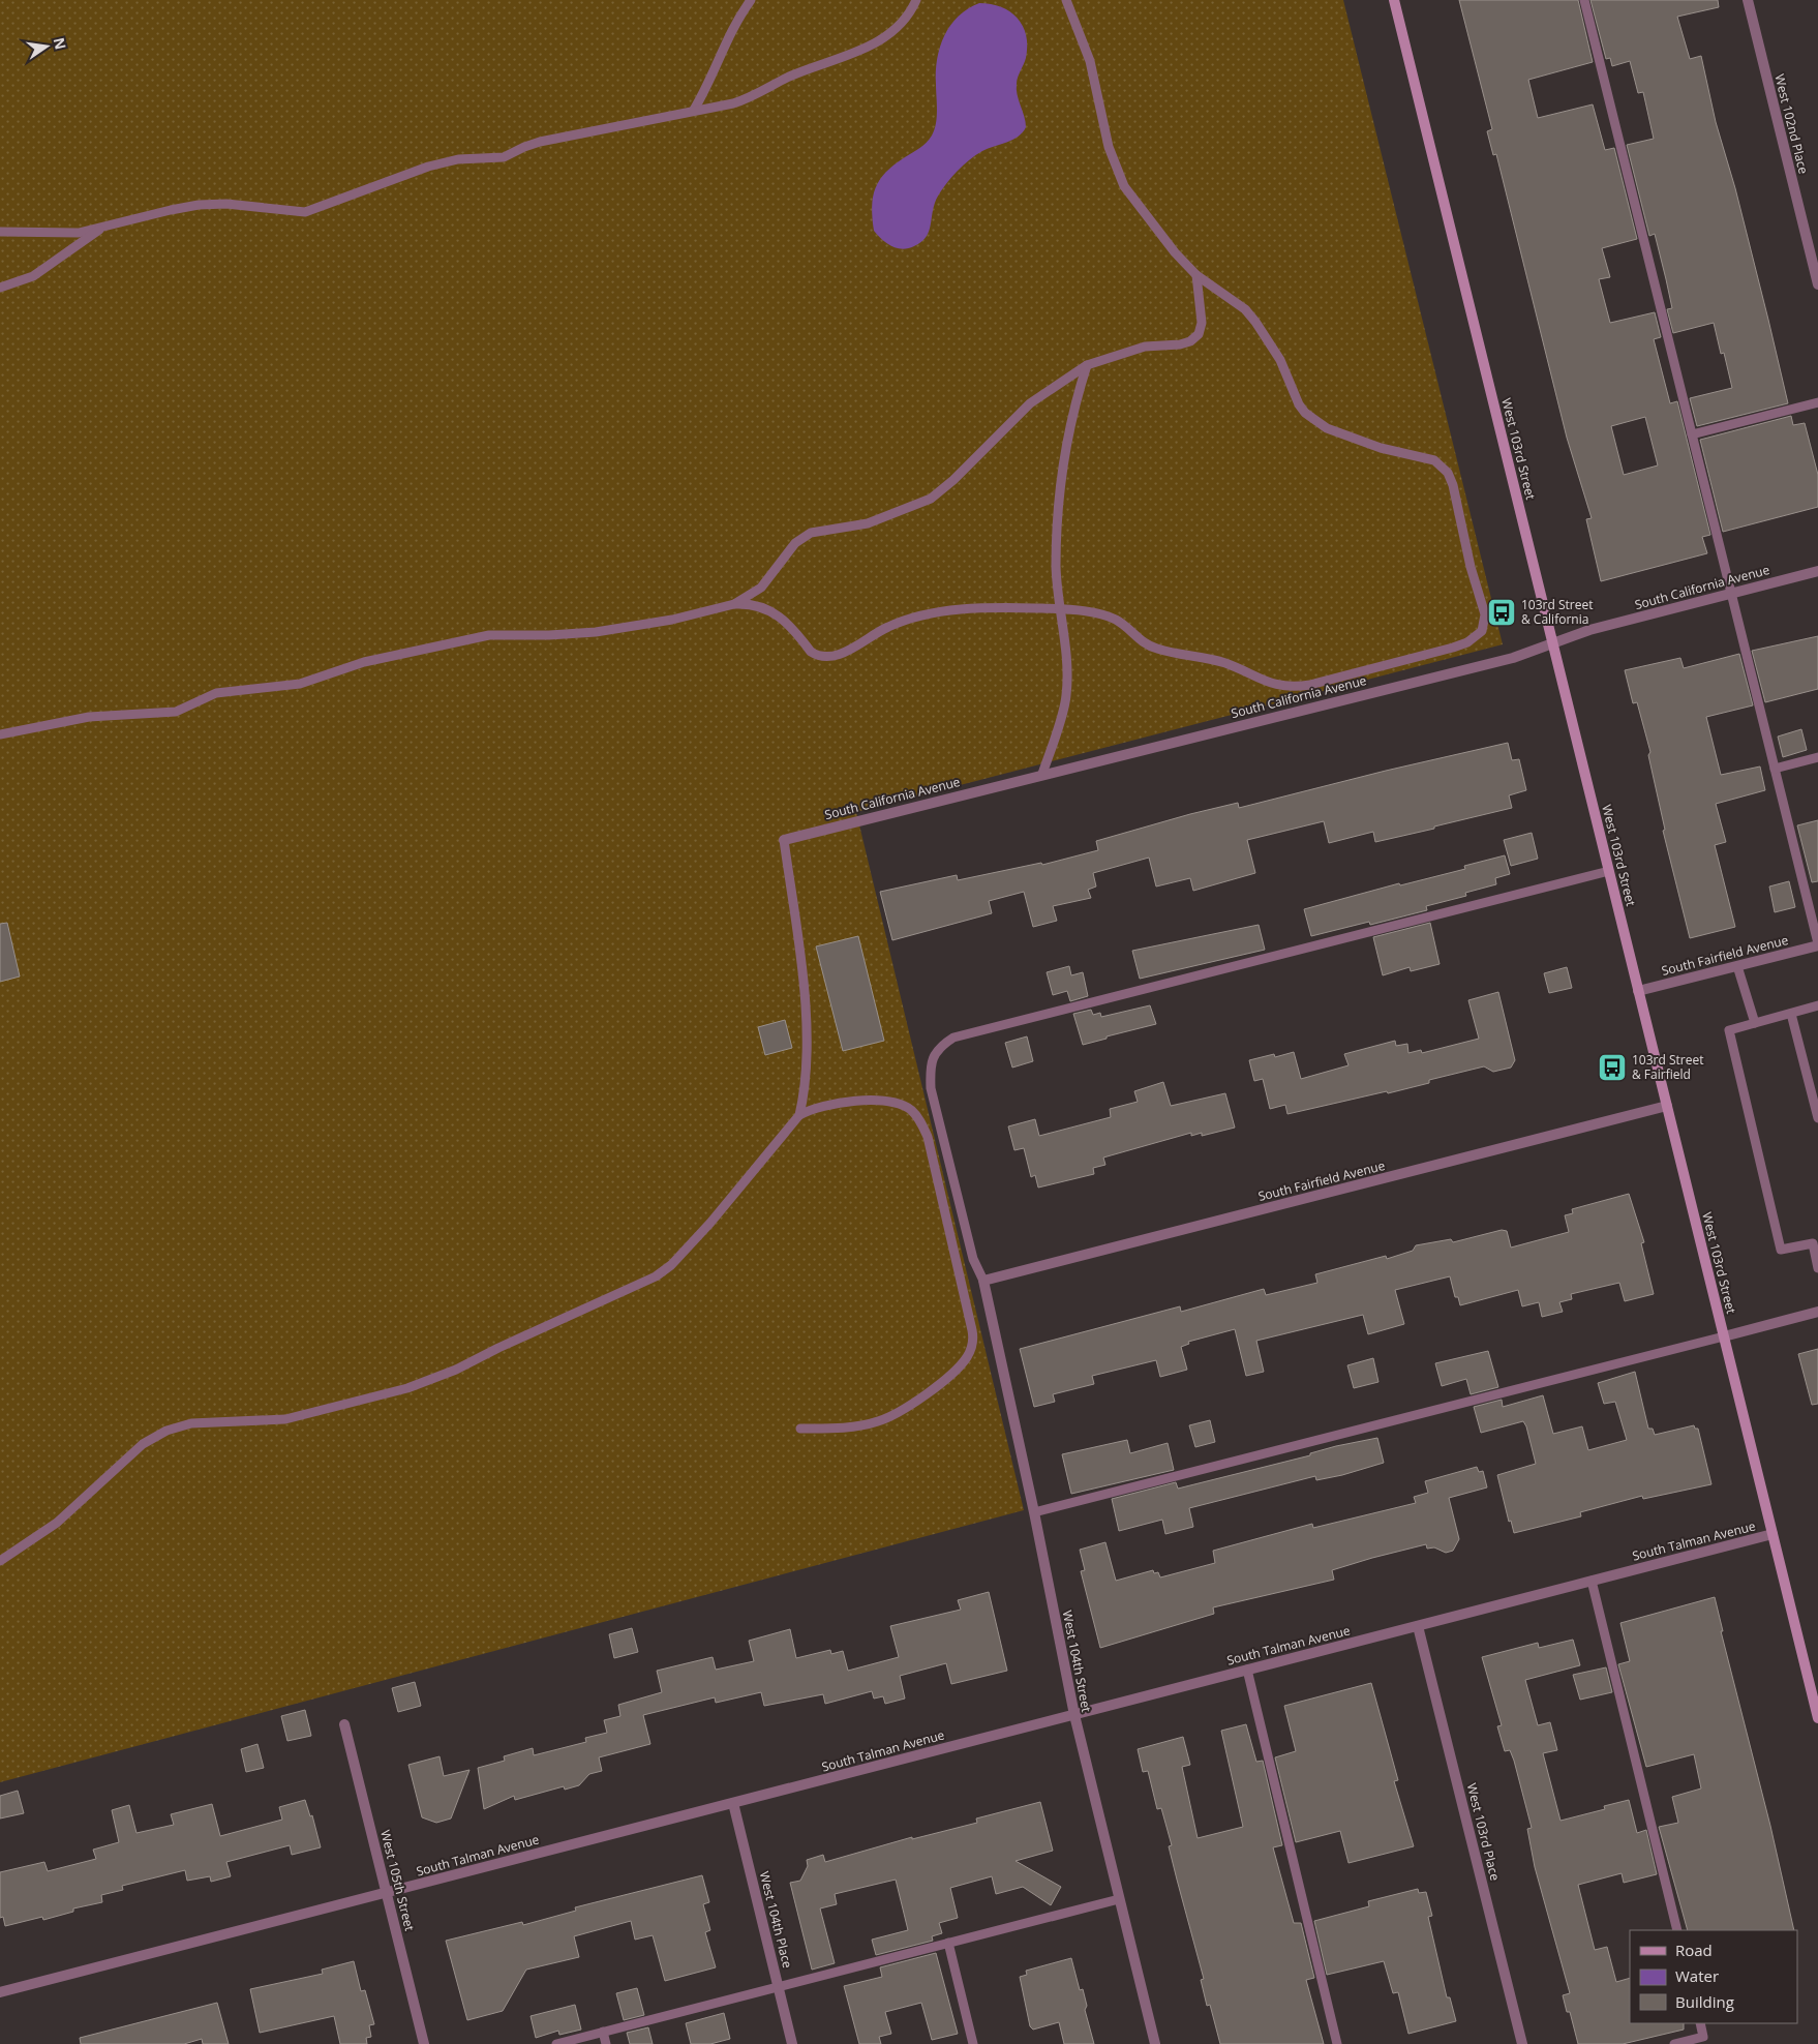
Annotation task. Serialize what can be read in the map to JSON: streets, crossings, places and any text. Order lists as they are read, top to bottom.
{
  "streets": {
    "main road": ["West 103rd Street"],
    "street": [
      "West 102nd Place",
      "South California Avenue",
      "South Fairfield Avenue",
      "South Talman Avenue",
      "West 104th Street",
      "West 103rd Place",
      "West 105th Street",
      "West 104th Place"
    ]
  },
  "crossings": [
    ["West 103rd Street", "South California Avenue"],
    ["West 103rd Street", "South Fairfield Avenue"],
    ["West 103rd Street", "South Talman Avenue"],
    ["South Fairfield Avenue", "West 104th Street"],
    ["South Talman Avenue", "West 104th Street"],
    ["South Talman Avenue", "West 103rd Place"],
    ["South Talman Avenue", "West 105th Street"],
    ["South Talman Avenue", "West 104th Place"]
  ],
  "places": {
    "bus stop": ["103rd Street & California", "103rd Street & Fairfield"]
  },
  "legend": ["Road", "Water", "Building"],
  "north": "right"
}
